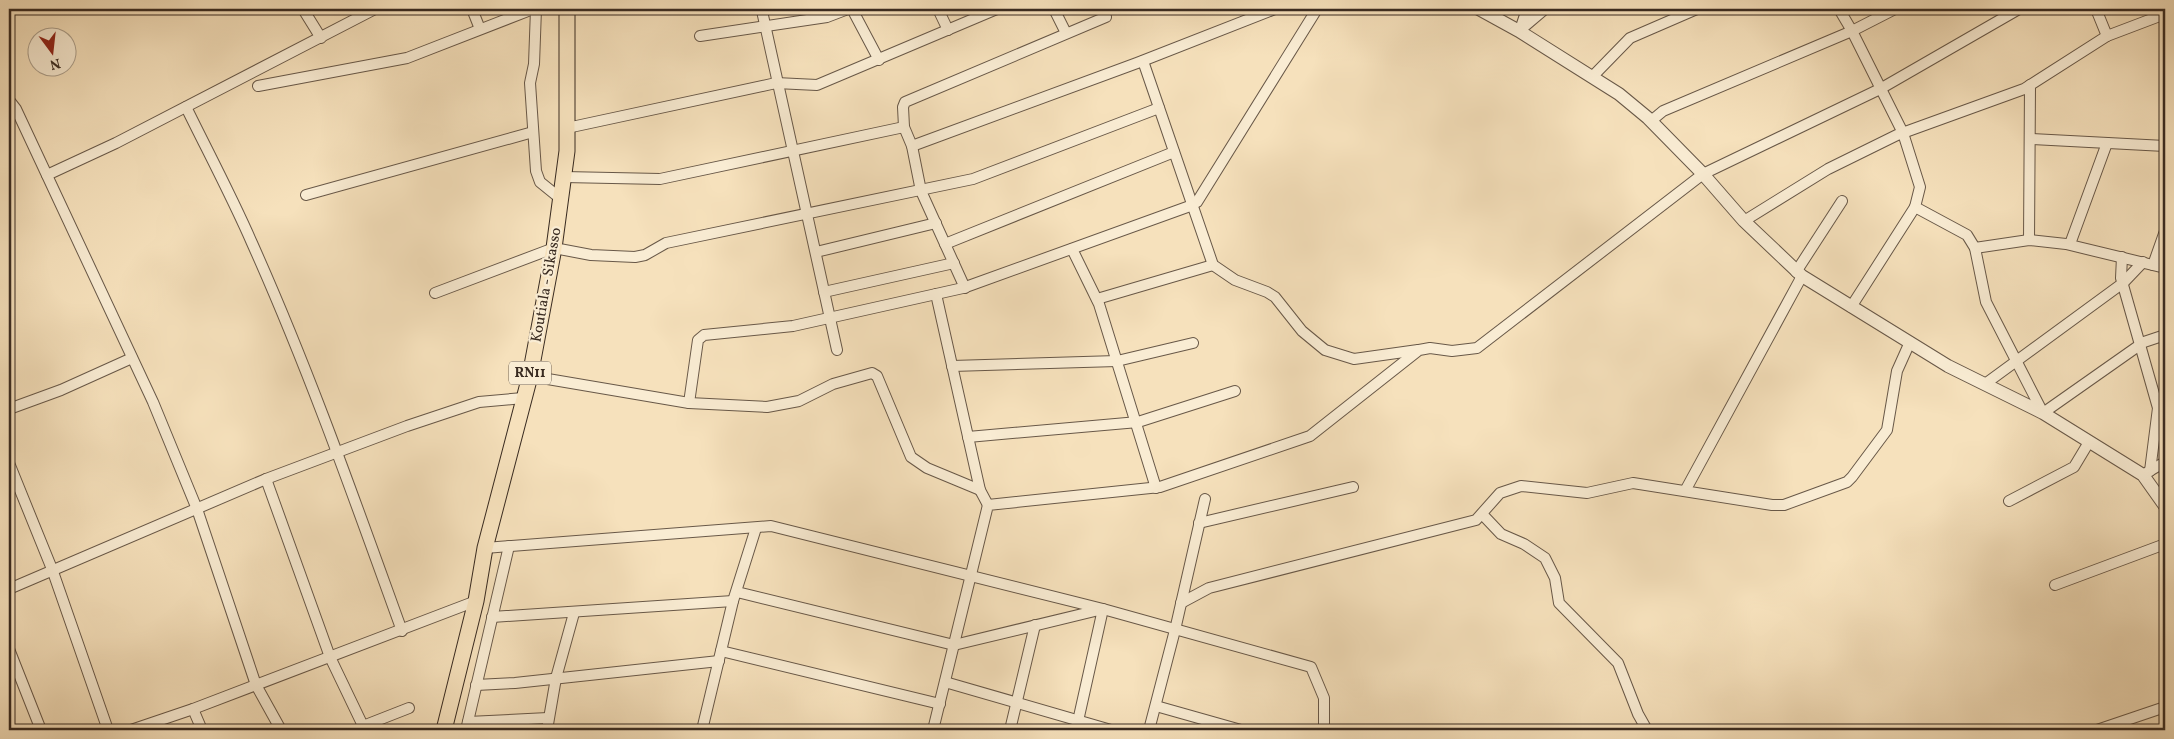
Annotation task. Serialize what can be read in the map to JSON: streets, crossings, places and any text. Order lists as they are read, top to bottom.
{
  "streets": {
    "main road": ["Koutiala - Sikasso", "RN11"]
  },
  "north": "bottom"
}
